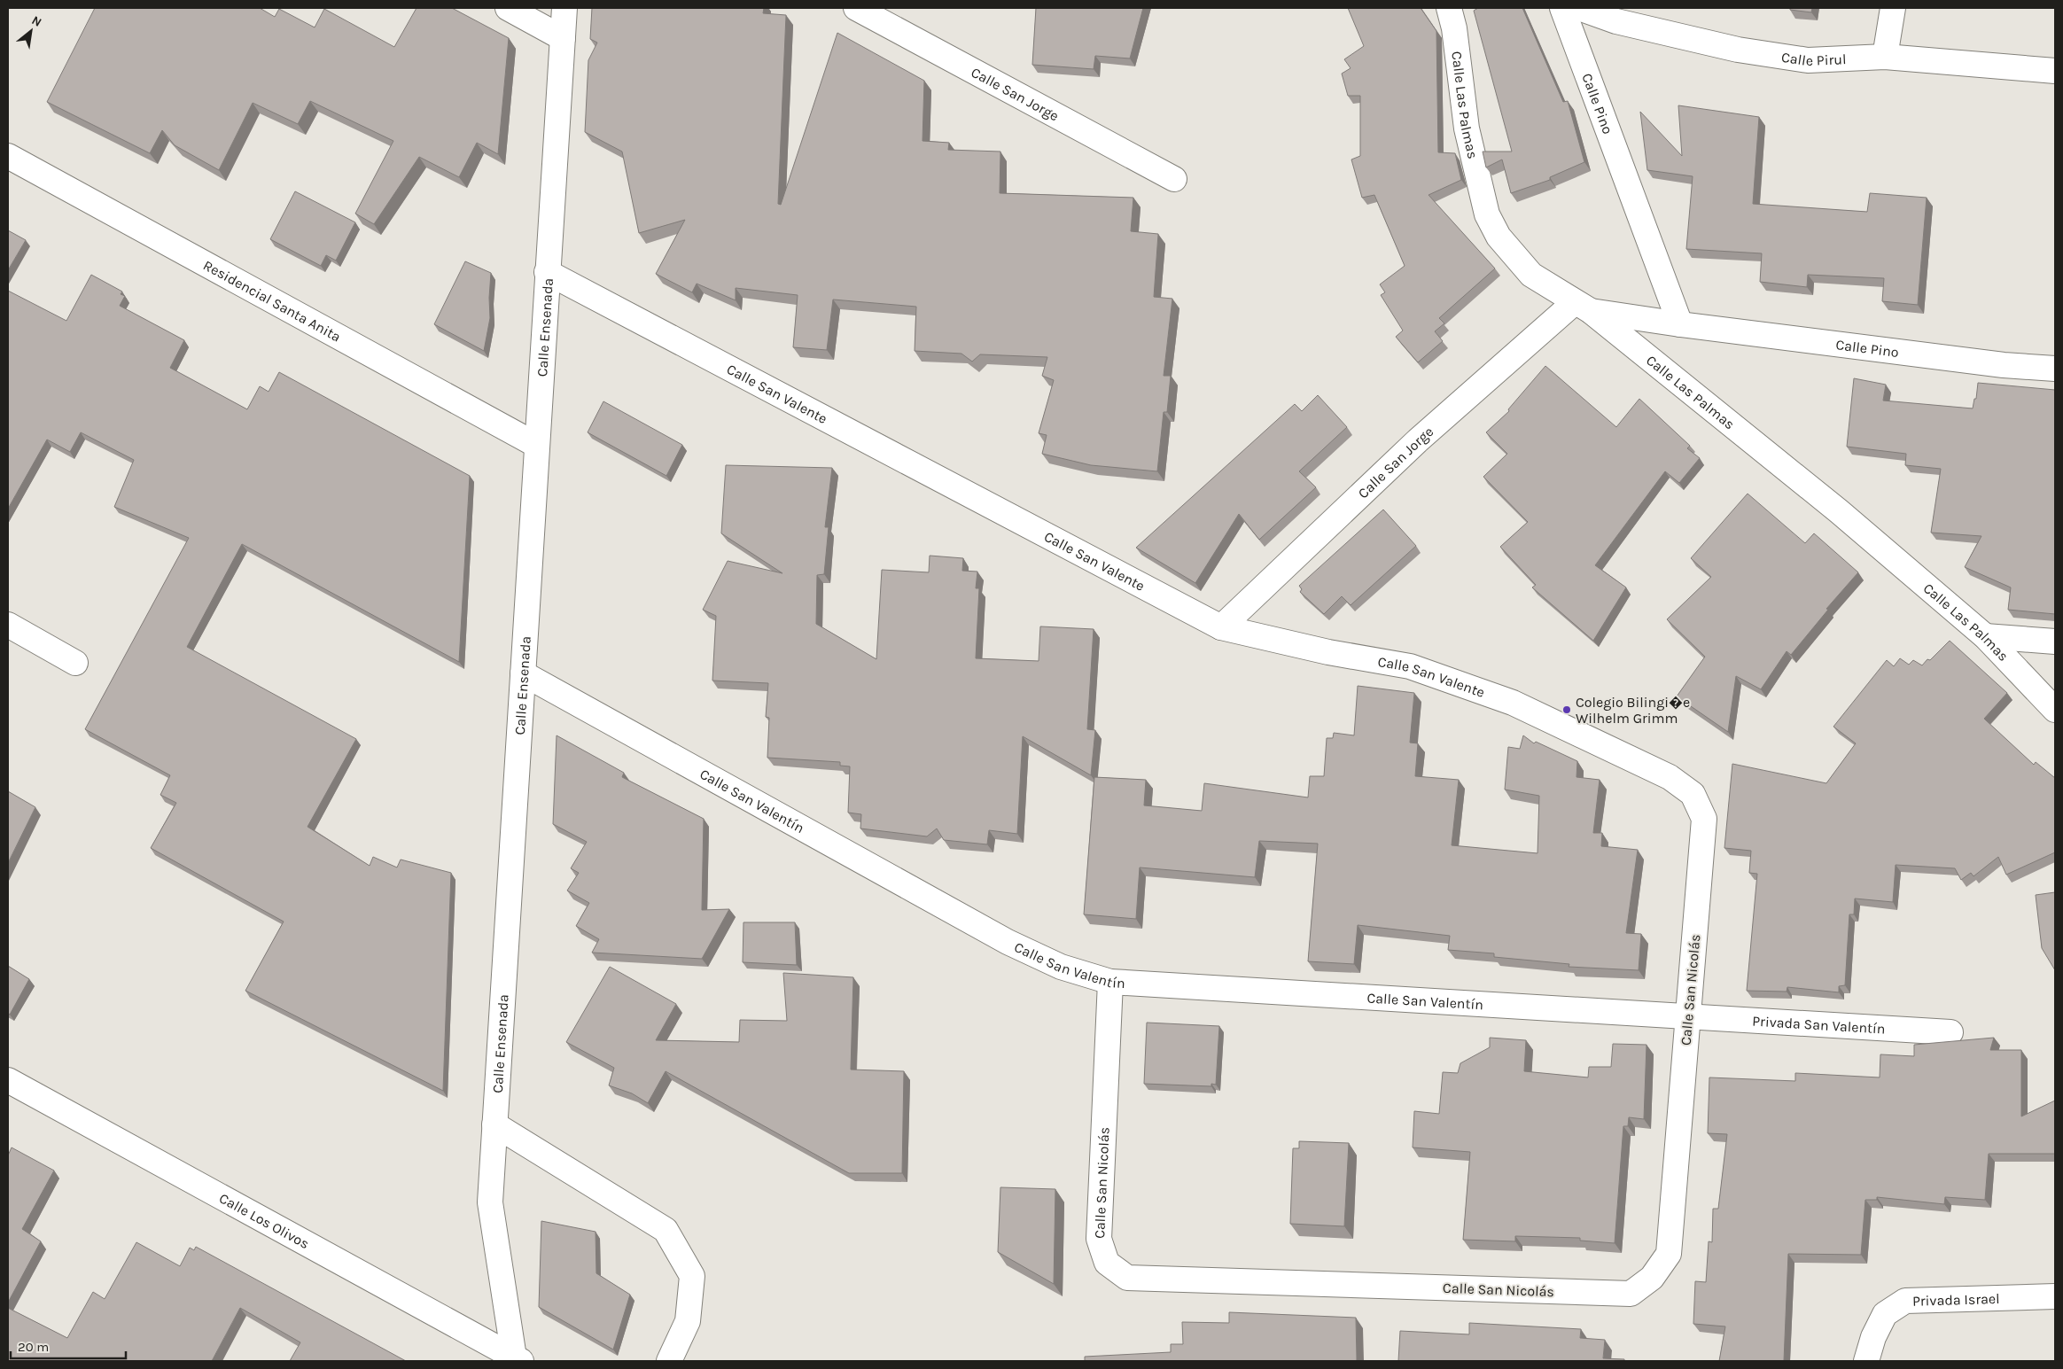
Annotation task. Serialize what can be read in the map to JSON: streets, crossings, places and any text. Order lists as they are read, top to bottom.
{
  "streets": {
    "street": [
      "Calle Pirul",
      "Calle San Jorge",
      "Calle Pino",
      "Calle Las Palmas",
      "Residencial Santa Anita",
      "Calle Ensenada",
      "Calle San Valente",
      "Calle San Valentín",
      "Calle San Nicolás",
      "Privada San Valentín",
      "Calle Los Olivos",
      "Privada Israel"
    ]
  },
  "crossings": [
    ["Calle San Jorge", "Calle Pino"],
    ["Calle San Jorge", "Calle Las Palmas"],
    ["Calle San Jorge", "Calle San Valente"],
    ["Calle Pino", "Calle Las Palmas"],
    ["Residencial Santa Anita", "Calle Ensenada"],
    ["Calle Ensenada", "Calle San Valente"],
    ["Calle Ensenada", "Calle San Valentín"],
    ["Calle Ensenada", "Calle Los Olivos"],
    ["Calle San Valente", "Calle San Nicolás"],
    ["Calle San Valentín", "Calle San Nicolás"],
    ["Calle San Valentín", "Privada San Valentín"],
    ["Calle San Nicolás", "Privada San Valentín"]
  ],
  "places": ["Colegio Bilingi�e Wilhelm Grimm"],
  "scale_bar": "20 m",
  "north": "top right"
}
